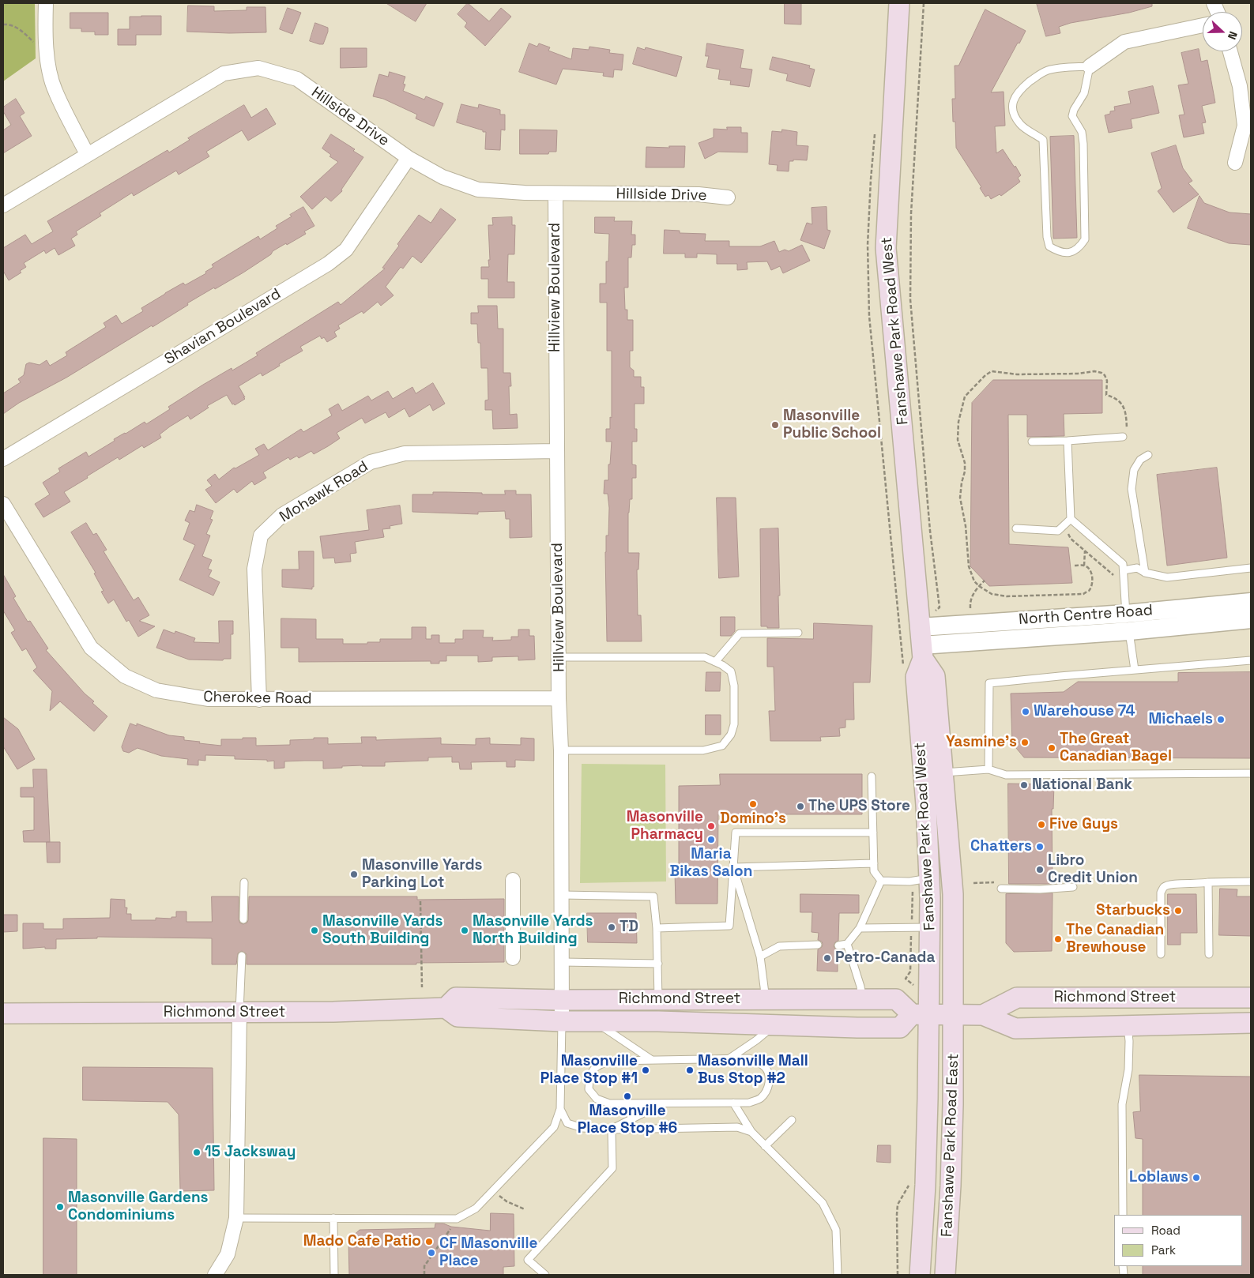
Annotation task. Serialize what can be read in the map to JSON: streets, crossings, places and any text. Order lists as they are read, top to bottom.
{
  "streets": {
    "main road": ["Fanshawe Park Road West", "Richmond Street", "Fanshawe Park Road East"],
    "street": [
      "Hillside Drive",
      "Hillview Boulevard",
      "Shavian Boulevard",
      "Mohawk Road",
      "North Centre Road",
      "Cherokee Road"
    ]
  },
  "crossings": [
    ["Hillside Drive", "Hillview Boulevard"],
    ["Hillside Drive", "Shavian Boulevard"],
    ["Hillview Boulevard", "Mohawk Road"],
    ["Hillview Boulevard", "Cherokee Road"],
    ["Hillview Boulevard", "Richmond Street"],
    ["Fanshawe Park Road West", "North Centre Road"],
    ["Fanshawe Park Road West", "Richmond Street"],
    ["Fanshawe Park Road West", "Fanshawe Park Road East"],
    ["Mohawk Road", "Cherokee Road"],
    ["Richmond Street", "Fanshawe Park Road East"]
  ],
  "places": [
    "Masonville Public School",
    "Warehouse 74",
    "Michaels",
    "Yasmine's",
    "The Great Canadian Bagel",
    "National Bank",
    "Domino's",
    "The UPS Store",
    "Five Guys",
    "Masonville Pharmacy",
    "Maria Bikas Salon",
    "Chatters",
    "Libro Credit Union",
    "Masonville Yards Parking Lot",
    "Starbucks",
    "TD",
    "Masonville Yards South Building",
    "Masonville Yards North Building",
    "The Canadian Brewhouse",
    "Petro-Canada",
    "Masonville Place Stop #1",
    "Masonville Mall Bus Stop #2",
    "Masonville Place Stop #6",
    "15 Jacksway",
    "Loblaws",
    "Masonville Gardens Condominiums",
    "Mado Cafe Patio",
    "CF Masonville Place"
  ],
  "legend": ["Road", "Park"],
  "north": "right"
}
